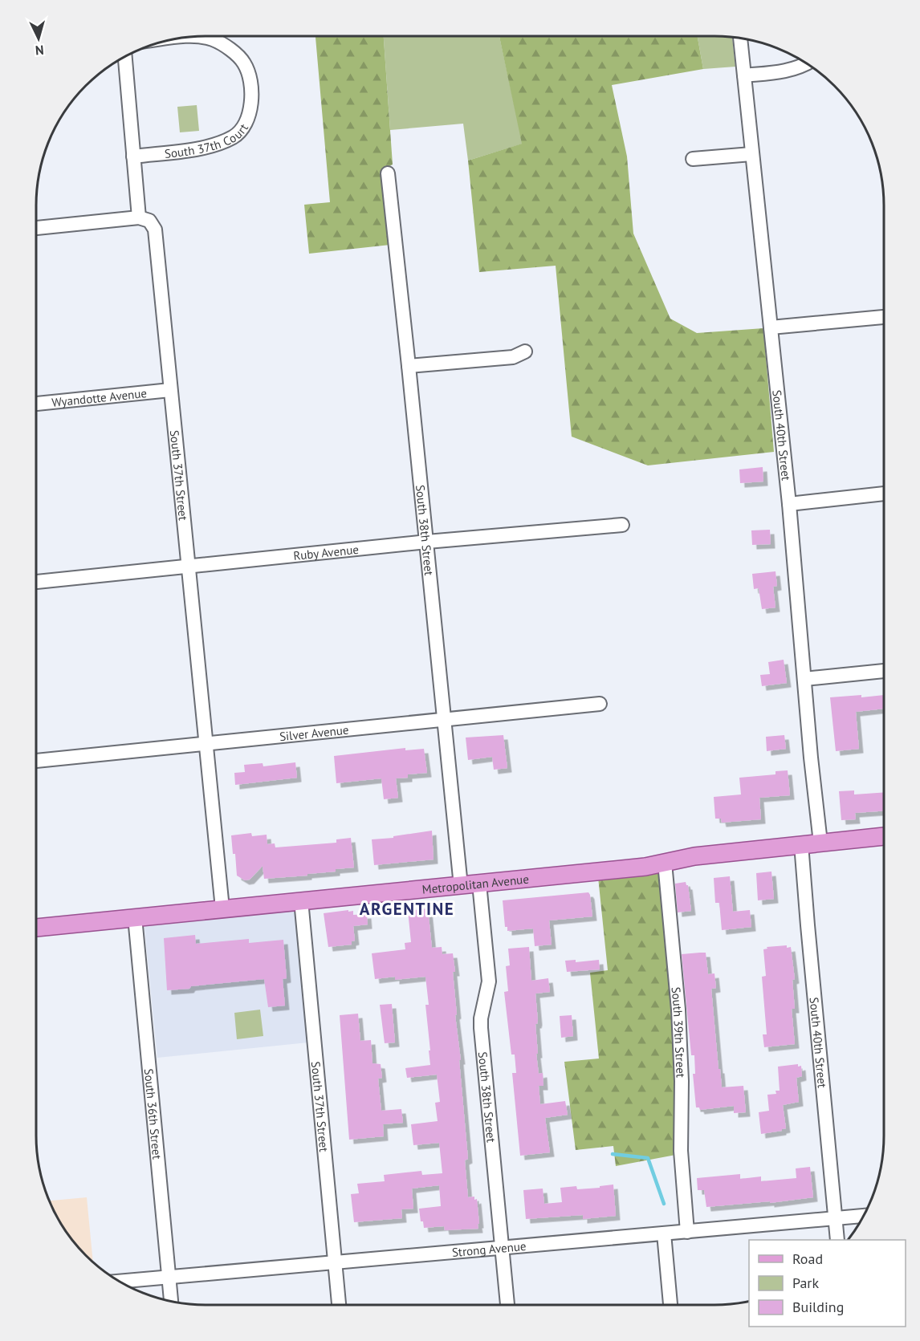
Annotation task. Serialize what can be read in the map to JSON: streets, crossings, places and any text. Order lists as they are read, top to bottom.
{
  "streets": {
    "main road": ["Metropolitan Avenue"],
    "street": [
      "South 37th Court",
      "Wyandotte Avenue",
      "South 40th Street",
      "South 37th Street",
      "South 38th Street",
      "Ruby Avenue",
      "Silver Avenue",
      "South 39th Street",
      "South 36th Street",
      "Strong Avenue"
    ]
  },
  "crossings": [
    ["Wyandotte Avenue", "South 37th Street"],
    ["South 40th Street", "Metropolitan Avenue"],
    ["South 40th Street", "Strong Avenue"],
    ["South 37th Street", "Ruby Avenue"],
    ["South 37th Street", "Silver Avenue"],
    ["South 37th Street", "Metropolitan Avenue"],
    ["South 37th Street", "Strong Avenue"],
    ["South 38th Street", "Ruby Avenue"],
    ["South 38th Street", "Silver Avenue"],
    ["South 38th Street", "Metropolitan Avenue"],
    ["South 38th Street", "Strong Avenue"],
    ["Metropolitan Avenue", "South 39th Street"],
    ["Metropolitan Avenue", "South 36th Street"],
    ["South 39th Street", "Strong Avenue"],
    ["South 36th Street", "Strong Avenue"]
  ],
  "districts": ["ARGENTINE"],
  "legend": ["Road", "Park", "Building"],
  "north": "bottom"
}
